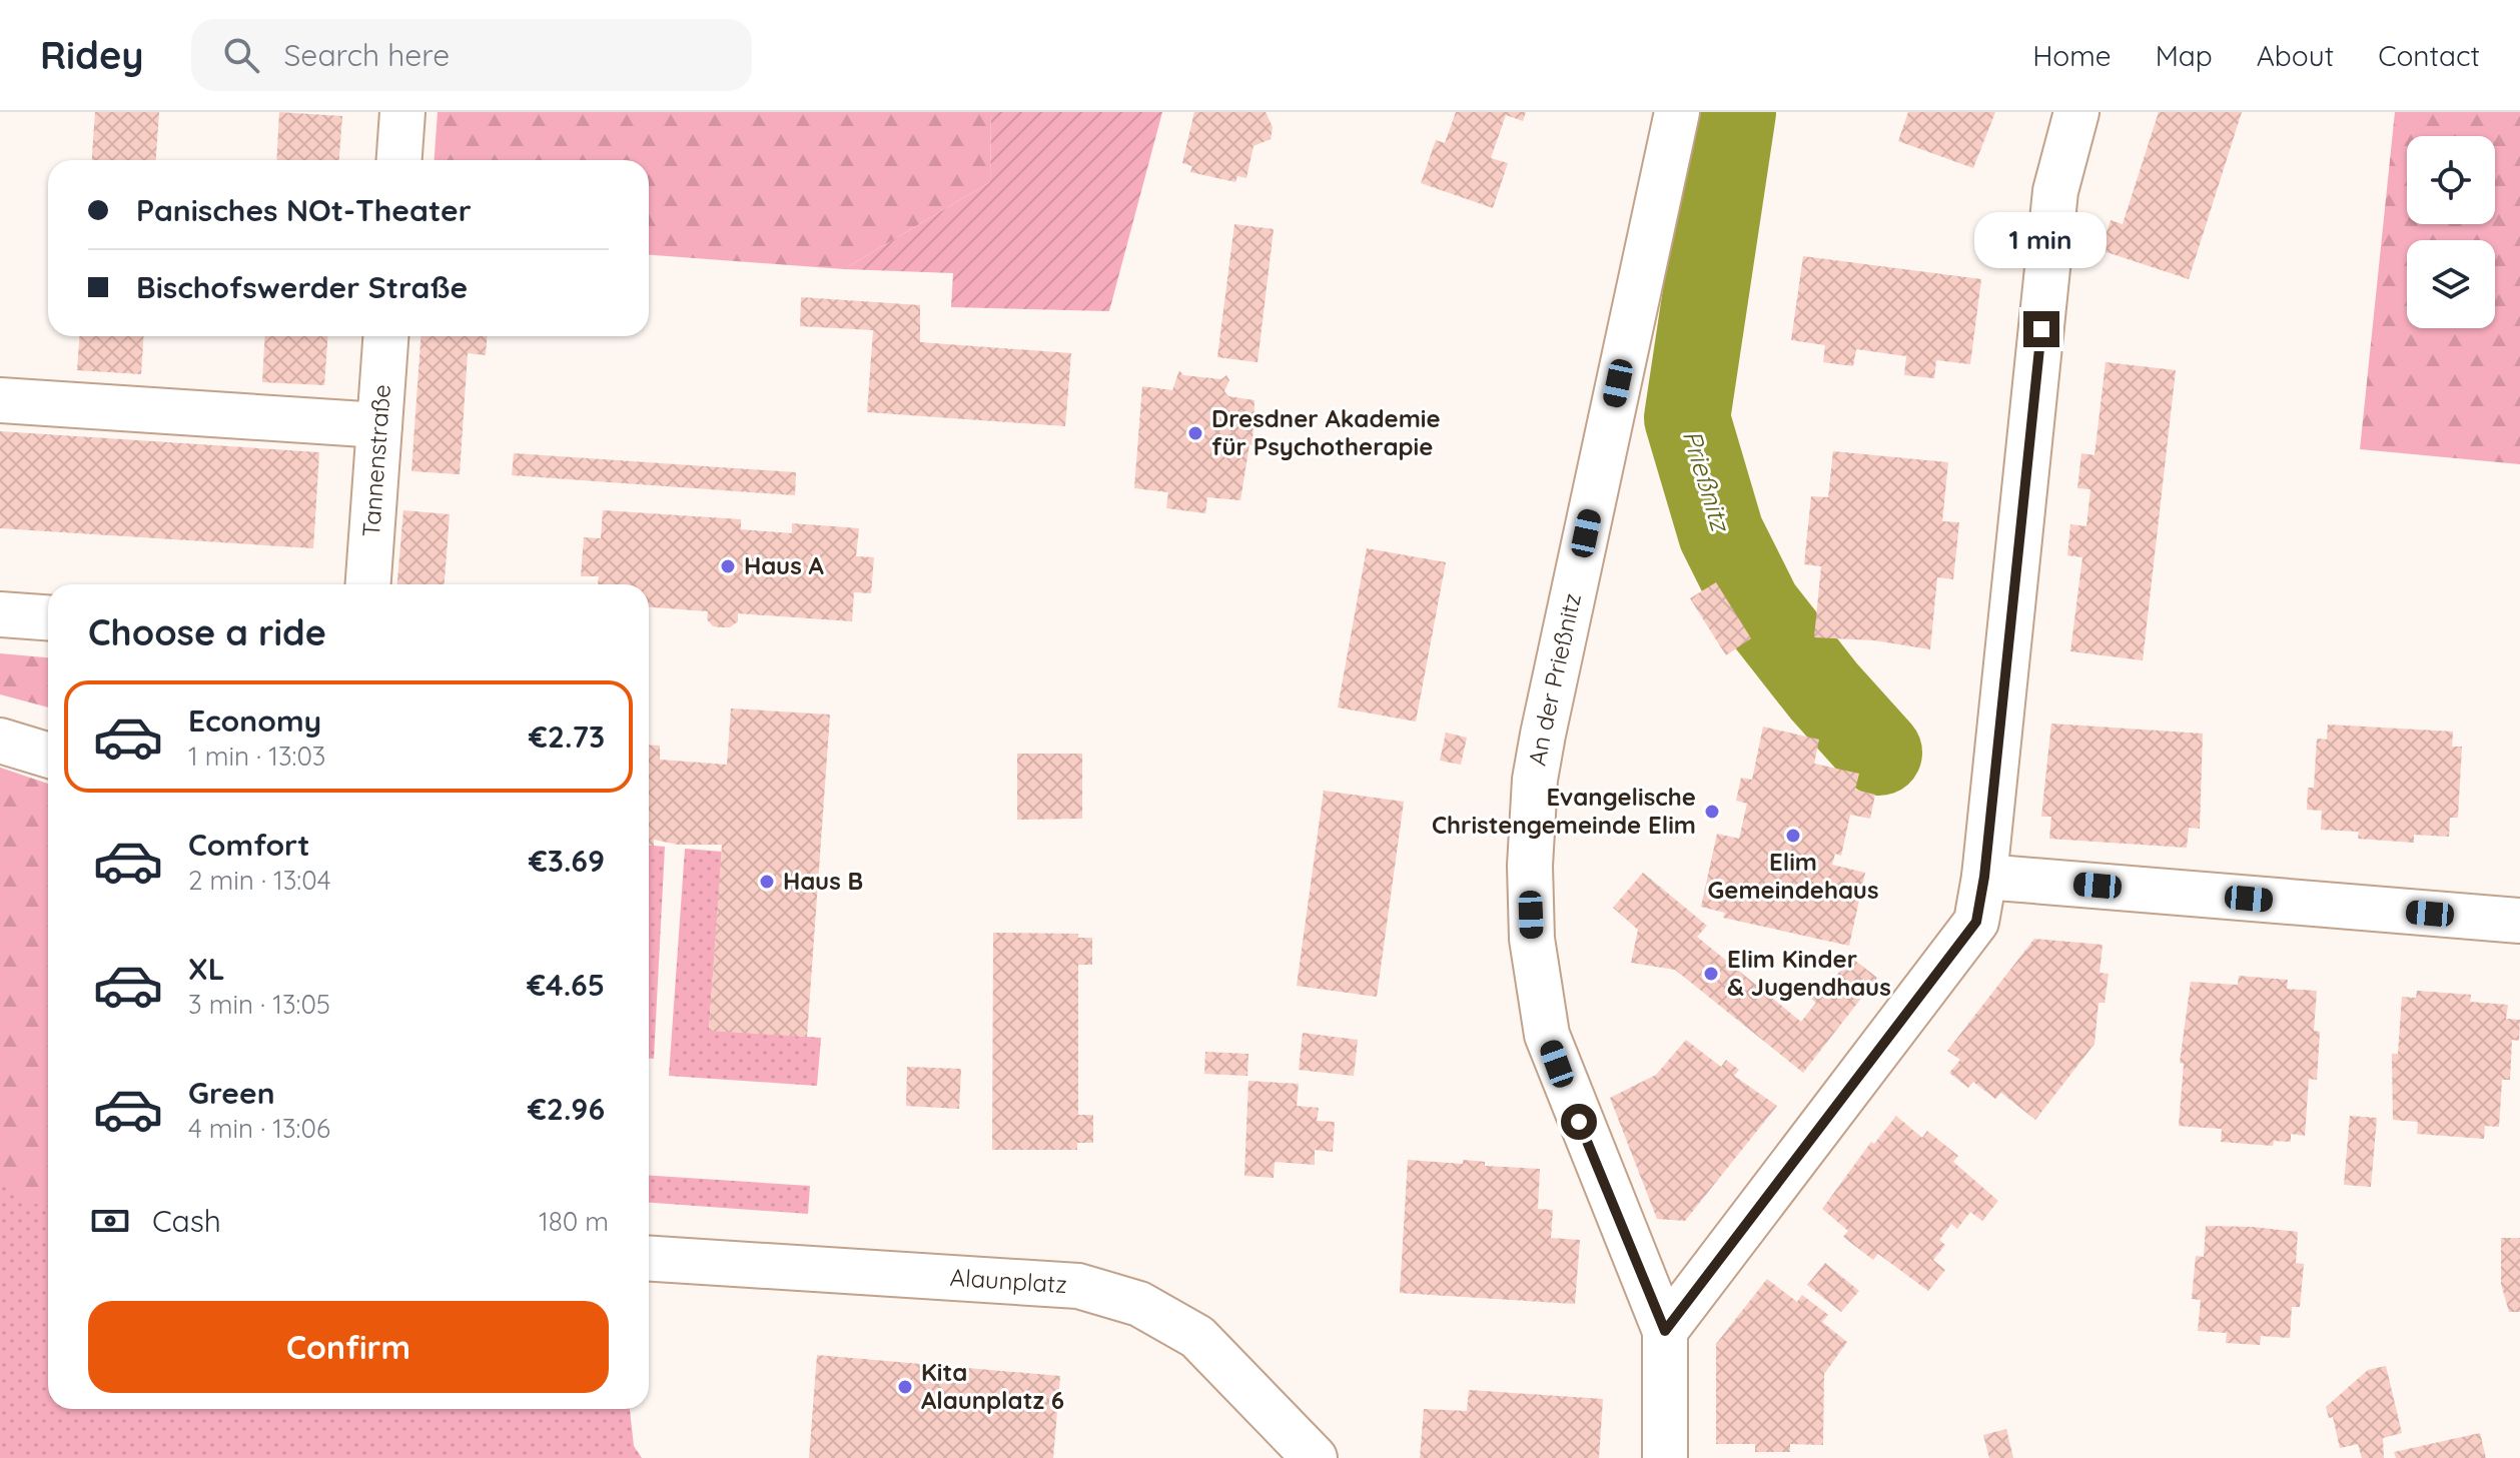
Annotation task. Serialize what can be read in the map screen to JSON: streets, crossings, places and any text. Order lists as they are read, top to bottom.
{
  "streets": {
    "street": ["Tannenstraße", "An der Prießnitz", "Alaunplatz"]
  },
  "water": ["Prießnitz"],
  "places": [
    "Dresdner Akademie für Psychotherapie",
    "Haus A",
    "Evangelische Christengemeinde Elim",
    "Elim Gemeindehaus",
    "Haus B",
    "Elim Kinder & Jugendhaus",
    "Kita Alaunplatz 6"
  ],
  "page": {
    "header": "Ridey",
    "search": "Search here",
    "nav": [
      "Home",
      "Map",
      "About",
      "Contact"
    ],
    "banner": ["Panisches NOt-Theater", "Bischofswerder Straße"],
    "bubble": "1 min",
    "heading": "Choose a ride",
    "list": [
      {
        "name": "Economy",
        "note": "1 min · 13:03",
        "value": "€2.73"
      },
      {
        "name": "Comfort",
        "note": "2 min · 13:04",
        "value": "€3.69"
      },
      {
        "name": "XL",
        "note": "3 min · 13:05",
        "value": "€4.65"
      },
      {
        "name": "Green",
        "note": "4 min · 13:06",
        "value": "€2.96"
      }
    ],
    "pay": ["Cash", "180 m"],
    "buttons": "Confirm"
  }
}
